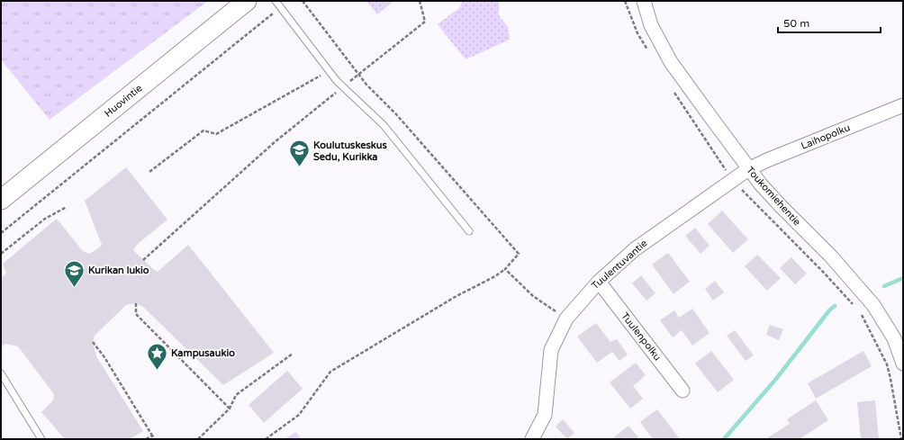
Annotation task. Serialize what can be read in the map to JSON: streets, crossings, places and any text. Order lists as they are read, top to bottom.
{
  "streets": {
    "main road": ["Huovintie"],
    "street": [
      "Laihopolku",
      "Toukomiehentie",
      "Tuulentuvantie",
      "Tuulenpolku"
    ]
  },
  "crossings": [
    ["Laihopolku", "Toukomiehentie"],
    ["Laihopolku", "Tuulentuvantie"],
    ["Toukomiehentie", "Tuulentuvantie"],
    ["Tuulentuvantie", "Tuulenpolku"]
  ],
  "places": {
    "school or university": ["Koulutuskeskus Sedu, Kurikka", "Kurikan lukio"],
    "place": ["Kampusaukio"]
  },
  "scale_bar": "50 m"
}
